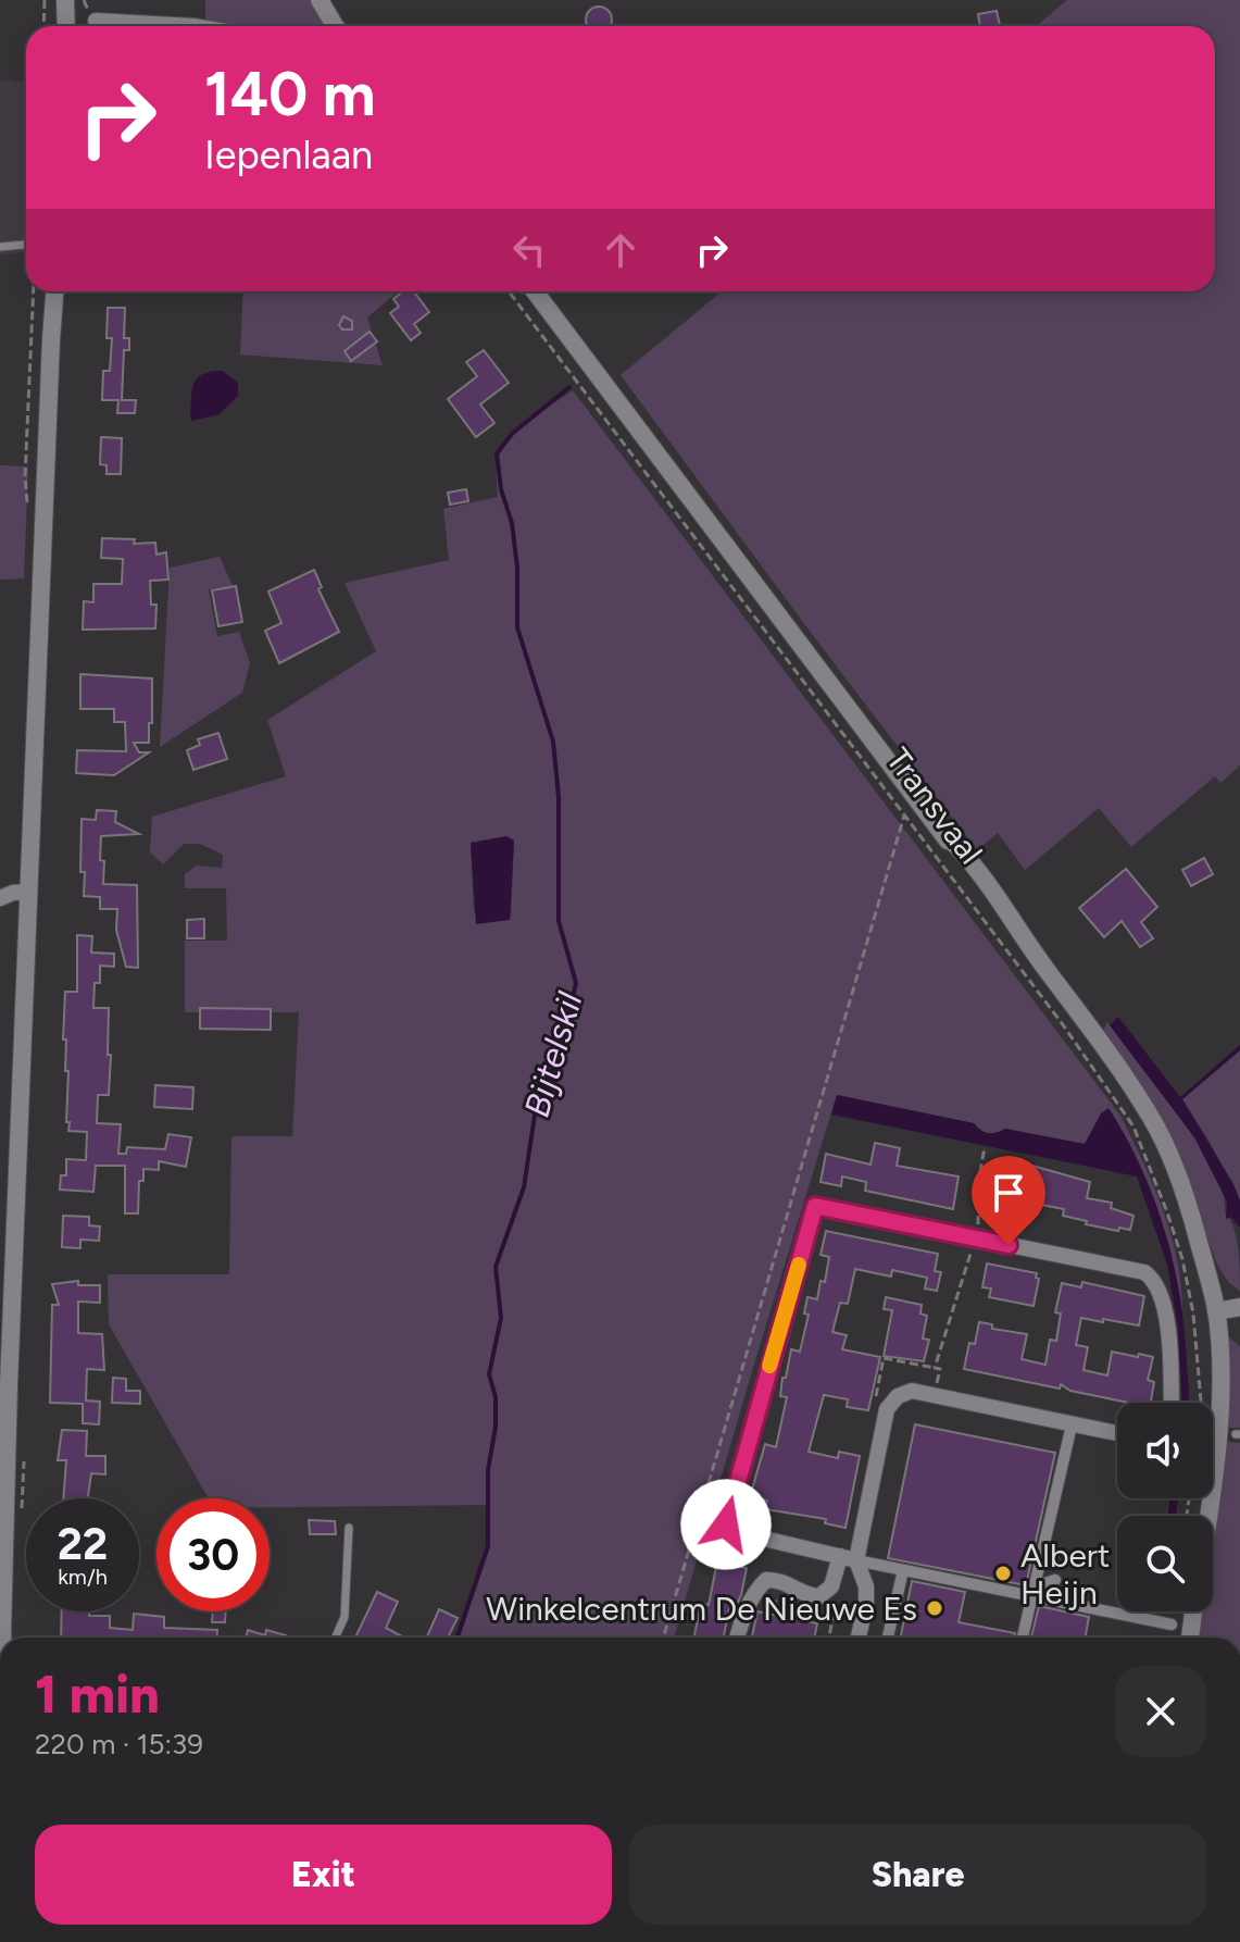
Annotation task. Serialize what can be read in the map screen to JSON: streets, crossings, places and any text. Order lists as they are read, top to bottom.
{
  "streets": {
    "street": ["Transvaal"]
  },
  "water": ["Bijtelskil"],
  "places": ["Albert Heijn", "Winkelcentrum De Nieuwe Es"],
  "page": {
    "turn": ["140 m", "Iepenlaan"],
    "speed": "22 km/h",
    "limit": "30",
    "heading": ["1 min", "220 m · 15:39"],
    "buttons": ["Exit", "Share"]
  }
}
